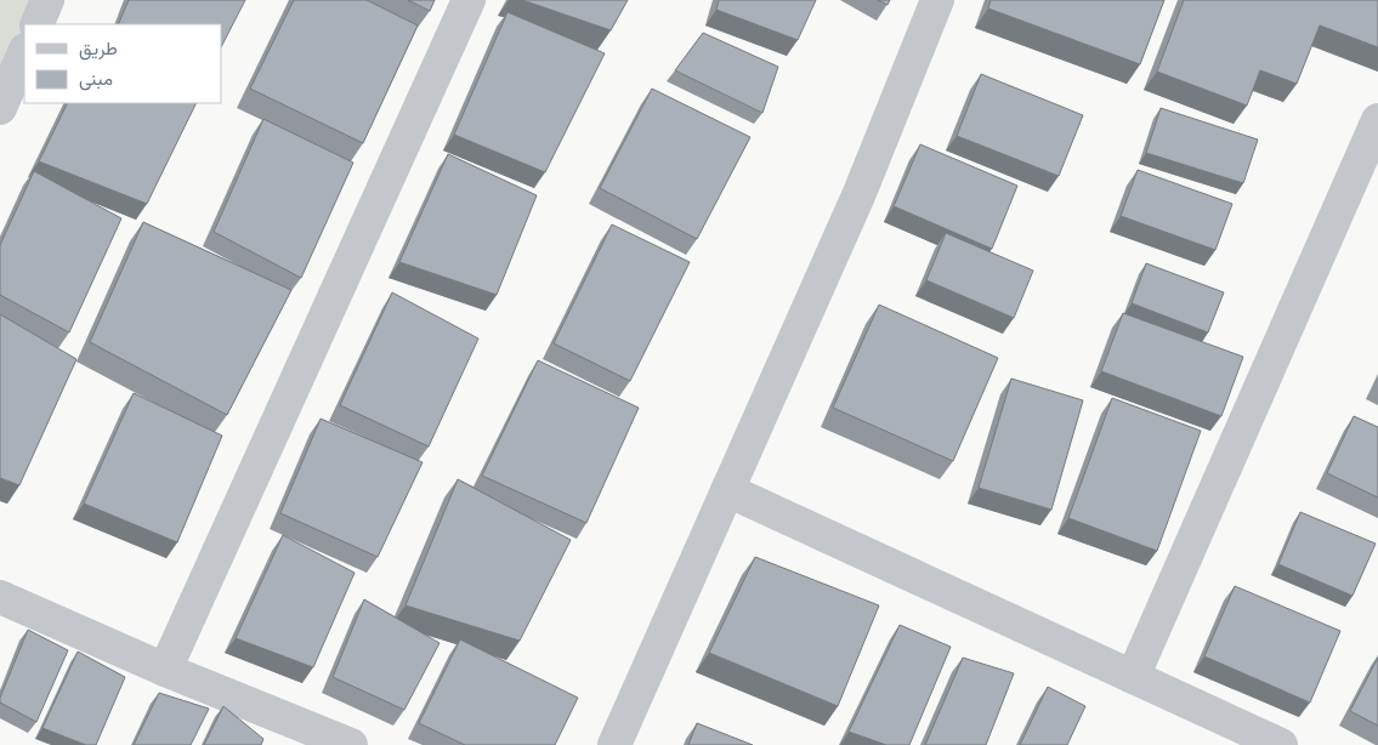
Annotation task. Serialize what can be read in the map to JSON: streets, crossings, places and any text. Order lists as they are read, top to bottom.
{
  "legend": ["طريق", "مبنى"]
}
